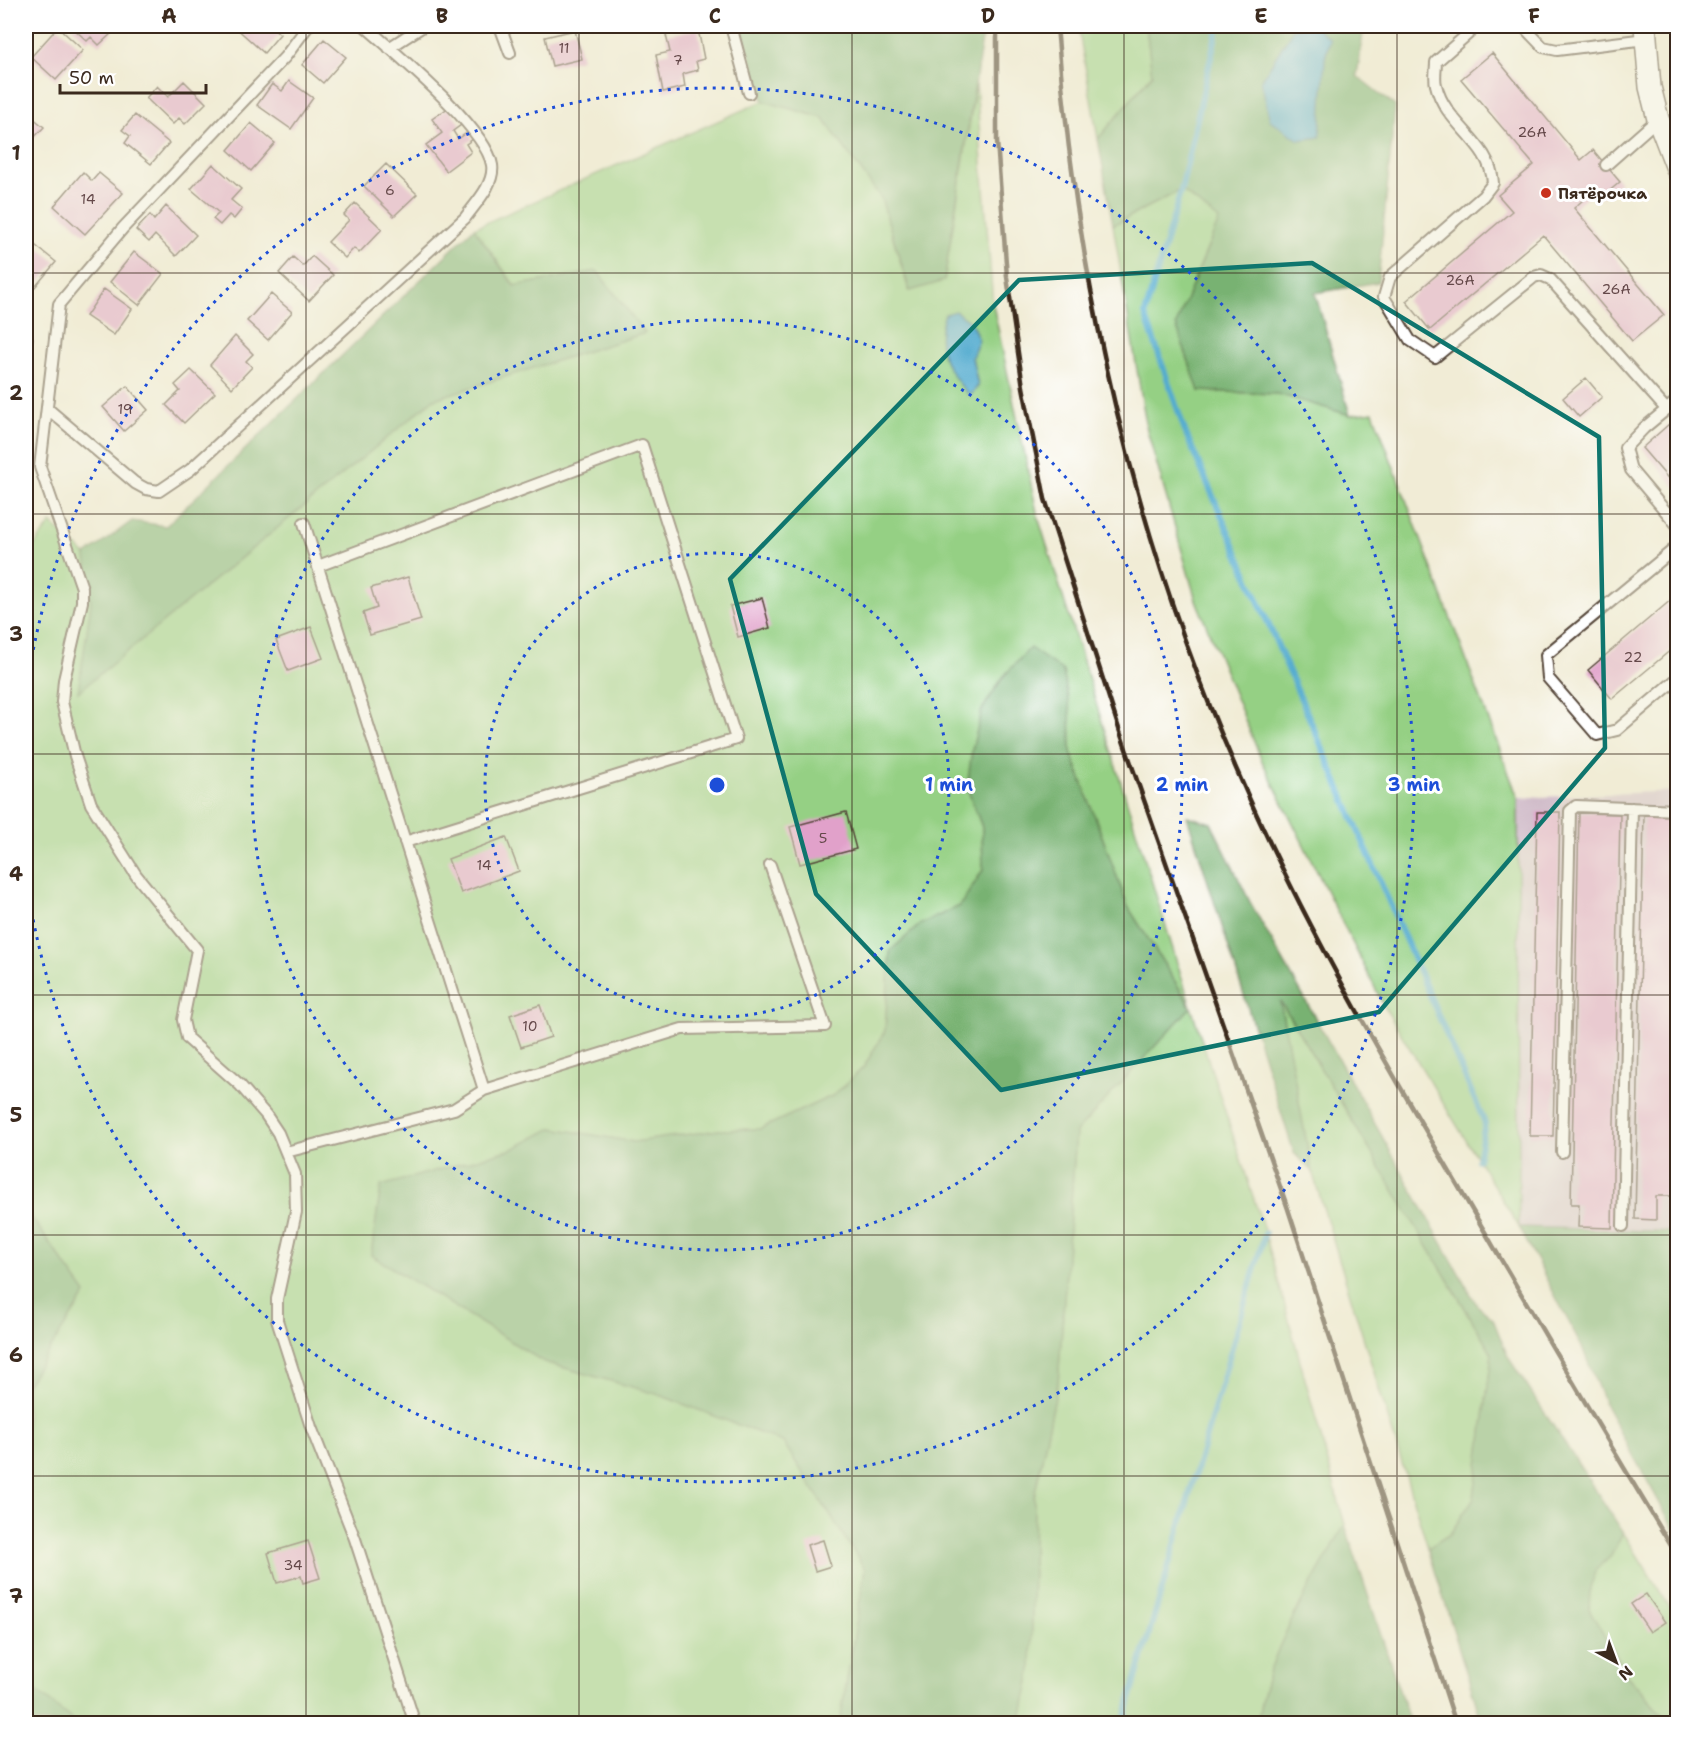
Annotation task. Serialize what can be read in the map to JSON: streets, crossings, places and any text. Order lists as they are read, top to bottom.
{
  "places": ["Пятёрочка"],
  "house_numbers": [
    "11",
    "7",
    "26А",
    "6",
    "14",
    "26А",
    "26А",
    "19",
    "22",
    "5",
    "14",
    "10",
    "34"
  ],
  "scale_bar": "50 m",
  "north": "bottom right",
  "grid": {
    "columns": [
      "A",
      "B",
      "C",
      "D",
      "E",
      "F"
    ],
    "rows": [
      "1",
      "2",
      "3",
      "4",
      "5",
      "6",
      "7"
    ]
  },
  "rings": ["1 min", "2 min", "3 min"]
}
